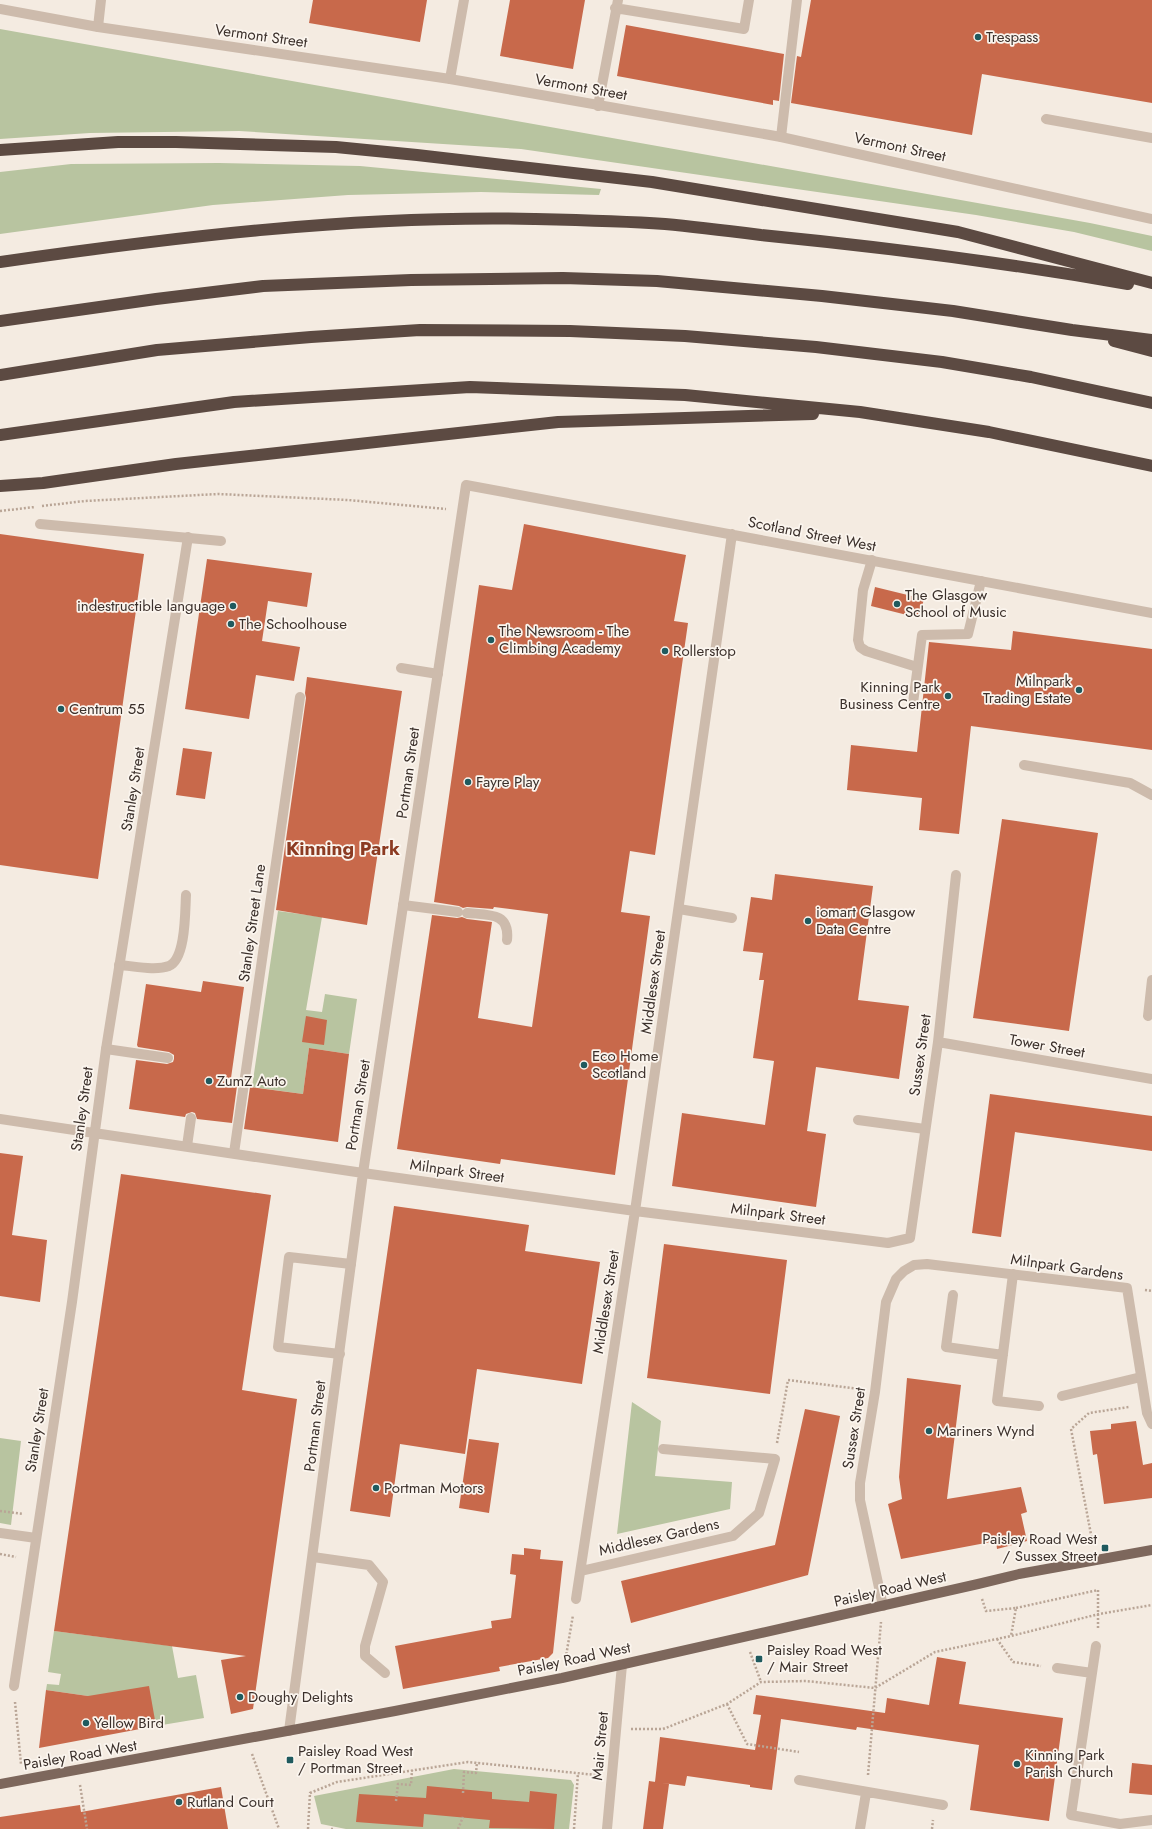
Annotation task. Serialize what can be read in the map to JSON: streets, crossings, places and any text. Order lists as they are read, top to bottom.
{
  "streets": {
    "main road": ["Paisley Road West"],
    "street": [
      "Vermont Street",
      "Scotland Street West",
      "Portman Street",
      "Stanley Street",
      "Stanley Street Lane",
      "Middlesex Street",
      "Tower Street",
      "Sussex Street",
      "Milnpark Street",
      "Milnpark Gardens",
      "Middlesex Gardens",
      "Mair Street"
    ]
  },
  "crossings": [
    ["Scotland Street West", "Portman Street"],
    ["Scotland Street West", "Middlesex Street"],
    ["Portman Street", "Milnpark Street"],
    ["Portman Street", "Paisley Road West"],
    ["Stanley Street", "Milnpark Street"],
    ["Stanley Street Lane", "Milnpark Street"],
    ["Middlesex Street", "Milnpark Street"],
    ["Middlesex Street", "Middlesex Gardens"],
    ["Tower Street", "Sussex Street"],
    ["Sussex Street", "Milnpark Street"],
    ["Sussex Street", "Milnpark Gardens"],
    ["Sussex Street", "Paisley Road West"],
    ["Paisley Road West", "Mair Street"]
  ],
  "districts": ["Kinning Park"],
  "places": {
    "other": [
      "Trespass",
      "The Glasgow School of Music",
      "indestructible language",
      "The Schoolhouse",
      "The Newsroom - The Climbing Academy",
      "Rollerstop",
      "Milnpark Trading Estate",
      "Kinning Park Business Centre",
      "Centrum 55",
      "Fayre Play",
      "iomart Glasgow Data Centre",
      "Eco Home Scotland",
      "ZumZ Auto",
      "Mariners Wynd",
      "Portman Motors",
      "Doughy Delights",
      "Yellow Bird",
      "Kinning Park Parish Church",
      "Rutland Court"
    ],
    "transit": ["Paisley Road West / Sussex Street", "Paisley Road West / Mair Street", "Paisley Road West / Portman Street"]
  }
}
